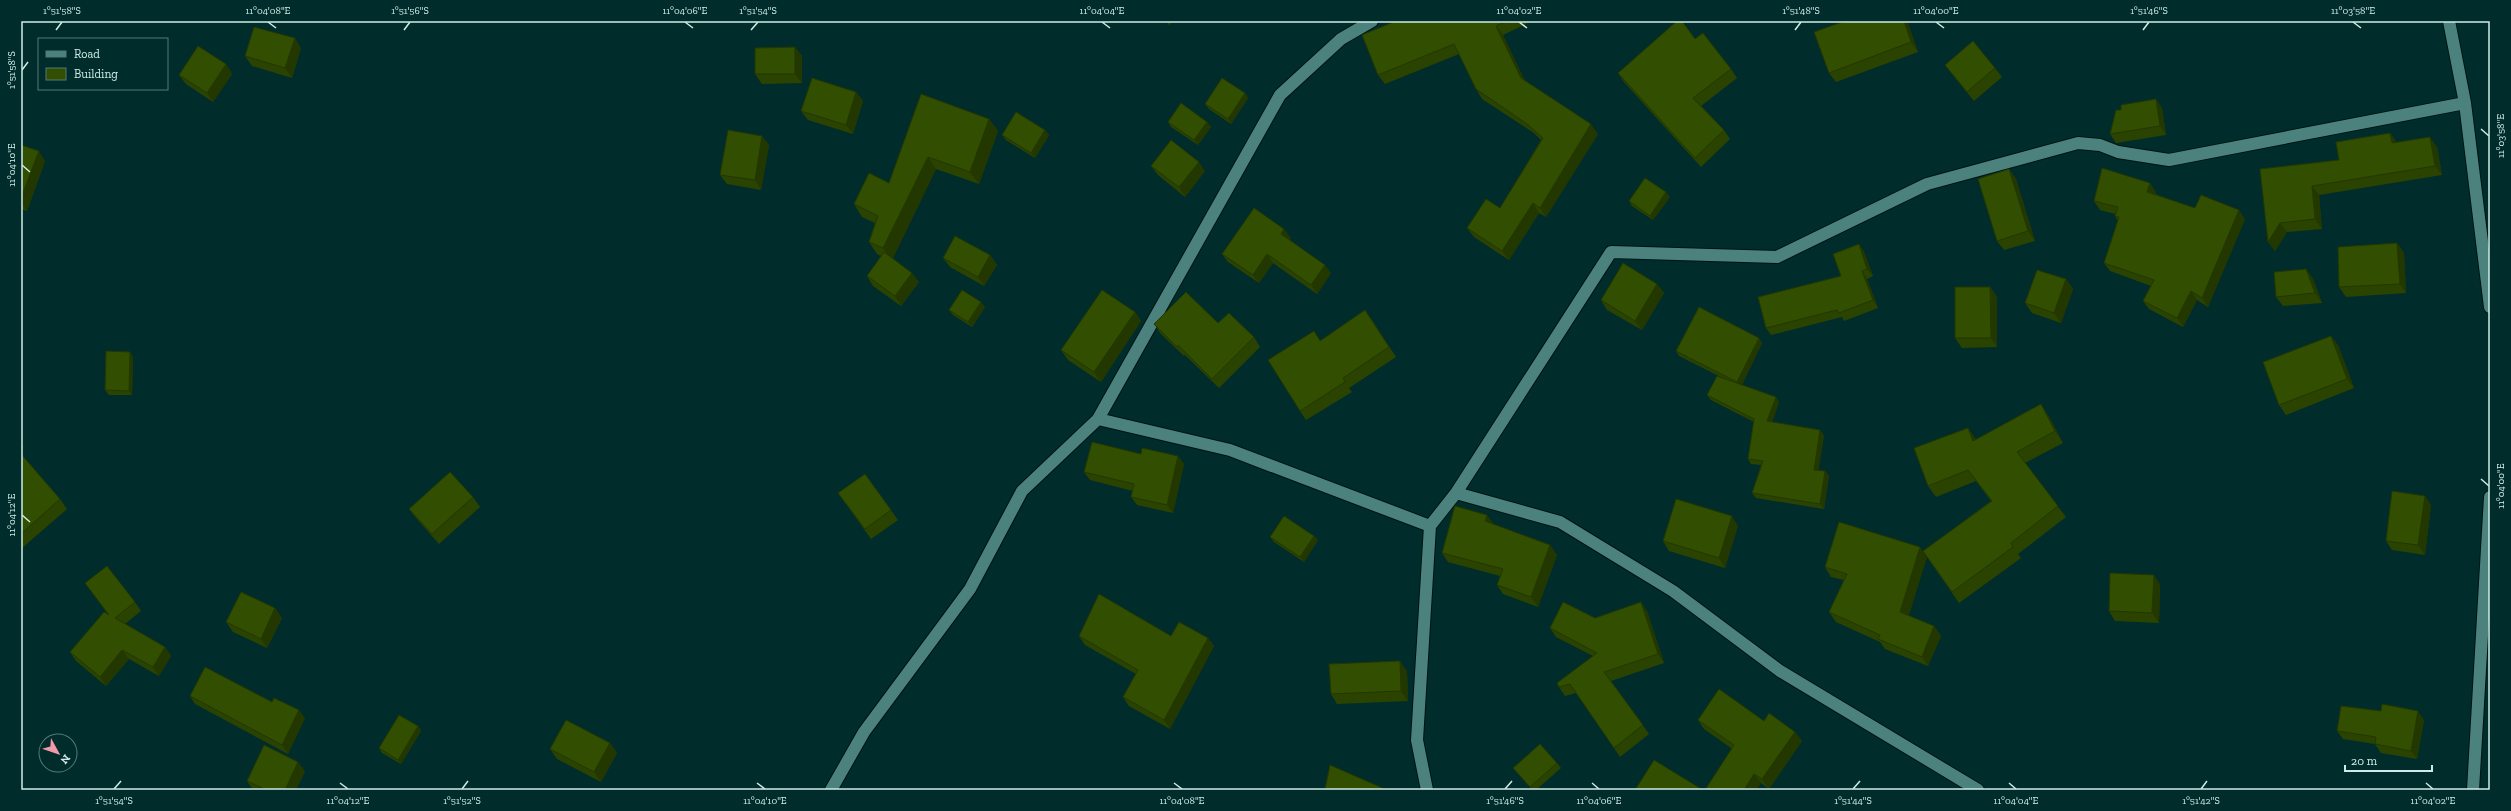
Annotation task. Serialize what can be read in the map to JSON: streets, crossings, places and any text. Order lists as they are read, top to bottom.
{
  "legend": ["Road", "Building"],
  "scale_bar": "20 m",
  "north": "bottom right",
  "coordinates": [
    "1°51'58\"S",
    "11°04'08\"E",
    "1°51'56\"S",
    "11°04'06\"E",
    "1°51'54\"S",
    "11°04'04\"E",
    "11°04'02\"E",
    "1°51'48\"S",
    "11°04'00\"E",
    "1°51'46\"S",
    "11°03'58\"E",
    "11°04'10\"E",
    "11°04'12\"E",
    "1°51'52\"S",
    "1°51'44\"S",
    "1°51'42\"S"
  ]
}
